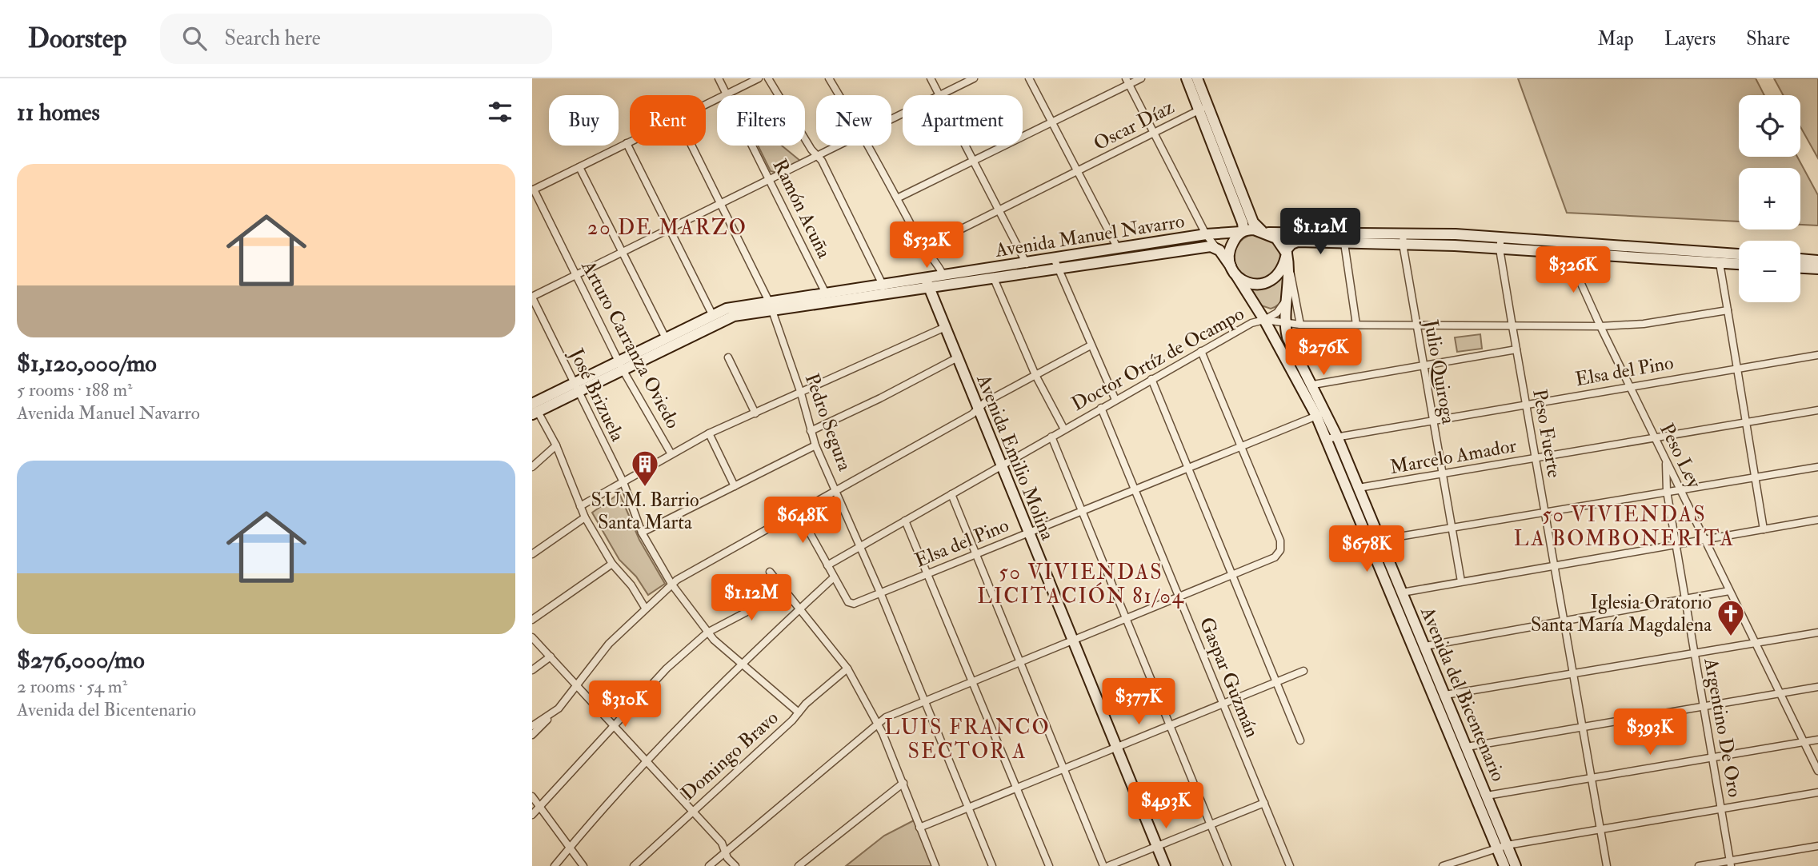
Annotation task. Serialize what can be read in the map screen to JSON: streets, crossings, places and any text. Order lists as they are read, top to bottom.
{
  "streets": {
    "main road": ["Avenida Manuel Navarro", "Avenida Emilio Molina", "Avenida del Bicentenario"],
    "street": [
      "Oscar Díaz",
      "Ramón Acuña",
      "Arturo Carranza Oviedo",
      "Doctor Ortíz de Ocampo",
      "Elsa del Pino",
      "Julio Quiroga",
      "José Brizuela",
      "Pedro Segura",
      "Peso Fuerte",
      "Peso Ley",
      "Marcelo Amador",
      "Gaspar Guzmán",
      "Argentino De Oro",
      "Domingo Bravo"
    ]
  },
  "crossings": [
    ["Ramón Acuña", "Avenida Manuel Navarro"],
    ["Avenida Manuel Navarro", "Arturo Carranza Oviedo"],
    ["Avenida Manuel Navarro", "José Brizuela"],
    ["Avenida Manuel Navarro", "Pedro Segura"],
    ["Avenida Manuel Navarro", "Avenida Emilio Molina"],
    ["Avenida Manuel Navarro", "Avenida del Bicentenario"],
    ["Doctor Ortíz de Ocampo", "Julio Quiroga"],
    ["Doctor Ortíz de Ocampo", "Pedro Segura"],
    ["Doctor Ortíz de Ocampo", "Peso Fuerte"],
    ["Doctor Ortíz de Ocampo", "Peso Ley"],
    ["Doctor Ortíz de Ocampo", "Avenida Emilio Molina"],
    ["Doctor Ortíz de Ocampo", "Gaspar Guzmán"],
    ["Doctor Ortíz de Ocampo", "Avenida del Bicentenario"],
    ["Elsa del Pino", "Julio Quiroga"],
    ["Elsa del Pino", "Pedro Segura"],
    ["Elsa del Pino", "Peso Fuerte"],
    ["Elsa del Pino", "Peso Ley"],
    ["Elsa del Pino", "Avenida Emilio Molina"],
    ["Elsa del Pino", "Gaspar Guzmán"],
    ["Elsa del Pino", "Avenida del Bicentenario"],
    ["Julio Quiroga", "Marcelo Amador"],
    ["José Brizuela", "Domingo Bravo"],
    ["Peso Fuerte", "Marcelo Amador"],
    ["Peso Ley", "Marcelo Amador"],
    ["Peso Ley", "Argentino De Oro"],
    ["Marcelo Amador", "Avenida del Bicentenario"]
  ],
  "districts": [
    "20 DE MARZO",
    "50 VIVIENDAS LA BOMBONERITA",
    "50 VIVIENDAS LICITACIÓN 81/04",
    "LUIS FRANCO SECTOR A"
  ],
  "places": {
    "building": ["S.U.M. Barrio Santa Marta"],
    "church": ["Iglesia Oratorio Santa María Magdalena"]
  },
  "page": {
    "header": "Doorstep",
    "search": "Search here",
    "nav": ["Map", "Layers", "Share"],
    "heading": "11 homes",
    "map_buttons": ["+", "−"],
    "chip": [
      "Buy",
      "Rent",
      "Filters",
      "New",
      "Apartment"
    ],
    "list": [
      {
        "name": "$1,120,000/mo",
        "note": "5 rooms · 188 m² · Avenida Manuel Navarro"
      },
      {
        "name": "$276,000/mo",
        "note": "2 rooms · 54 m² · Avenida del Bicentenario"
      }
    ],
    "price": [
      "$1.12M",
      "$532K",
      "$326K",
      "$276K",
      "$648K",
      "$678K",
      "$1.12M",
      "$377K",
      "$310K",
      "$393K",
      "$493K"
    ]
  }
}
